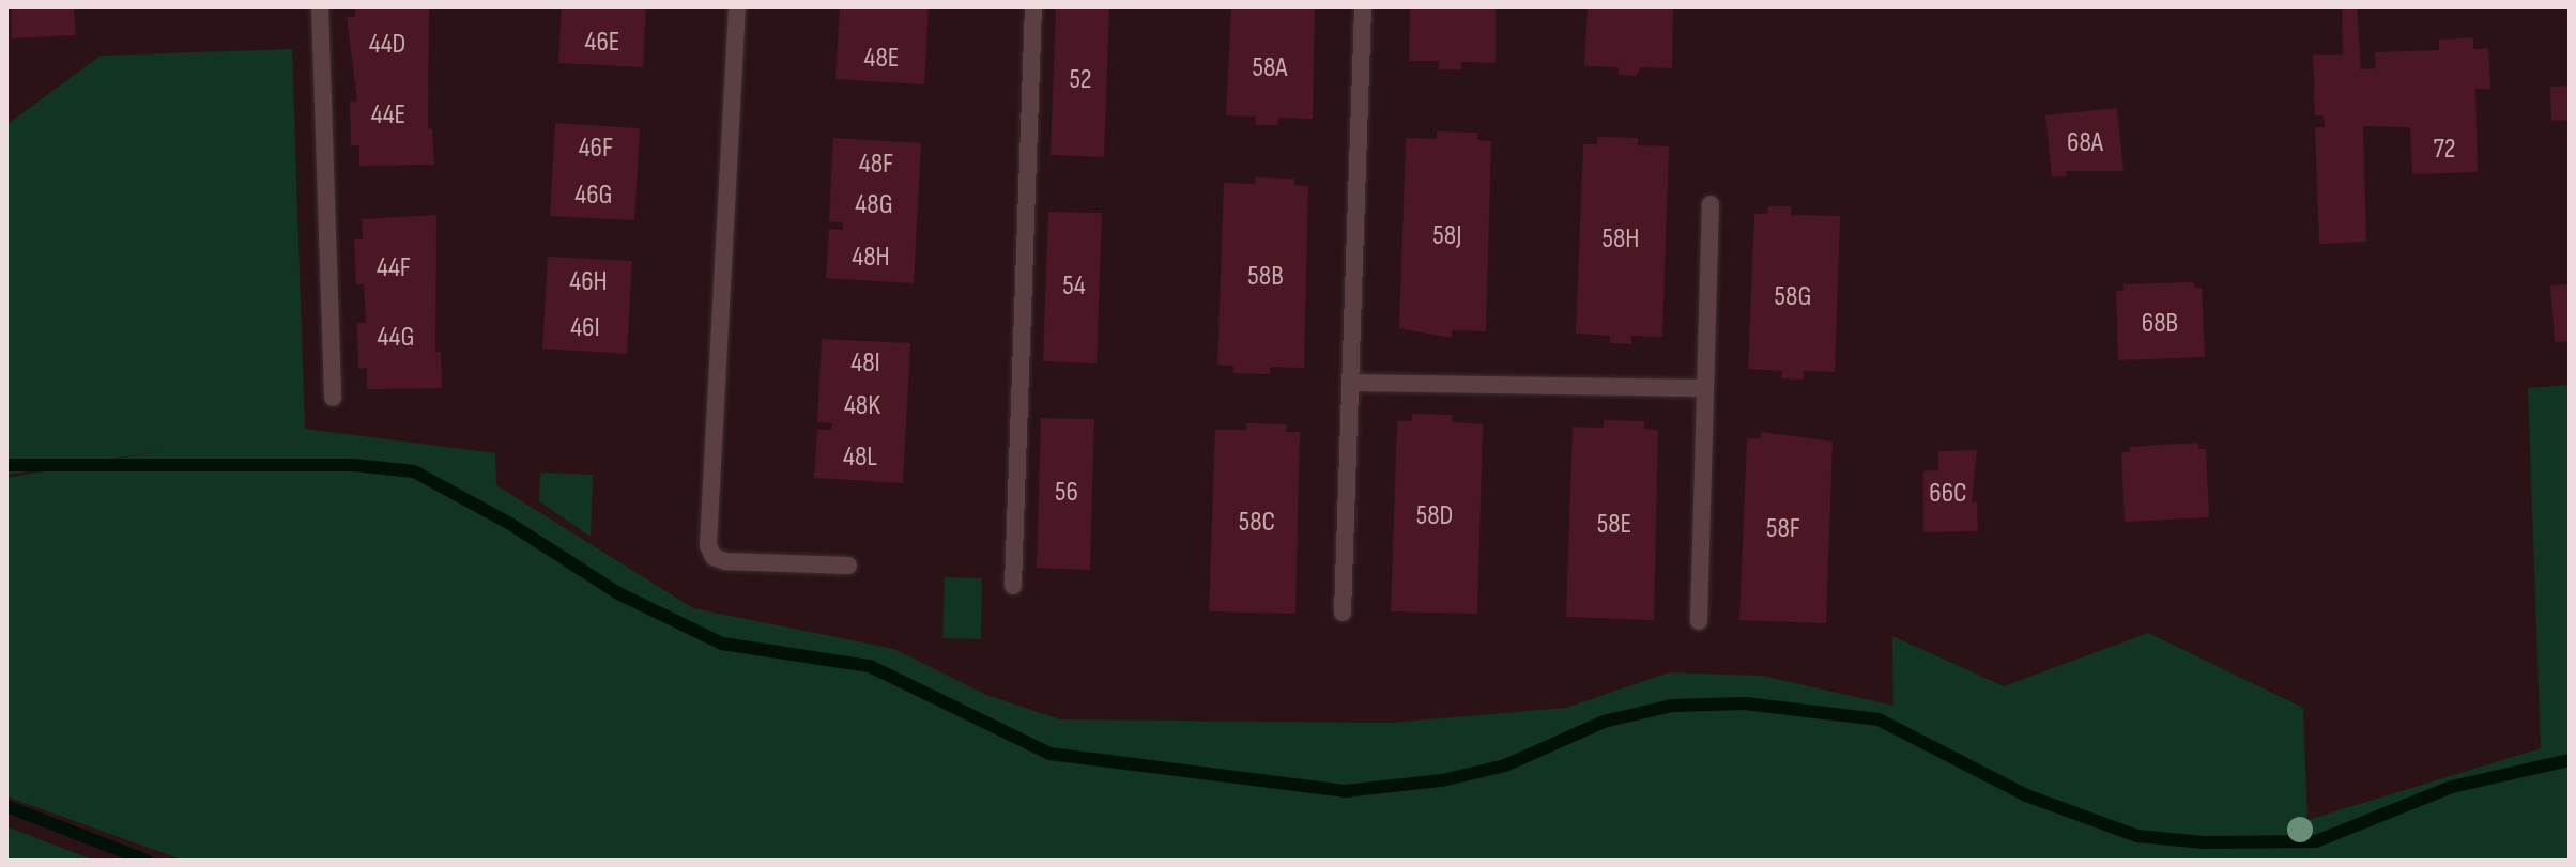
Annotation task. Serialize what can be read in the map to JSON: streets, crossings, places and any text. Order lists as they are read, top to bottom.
{
  "house_numbers": [
    "46E",
    "44D",
    "48E",
    "58A",
    "52",
    "44E",
    "68A",
    "46F",
    "72",
    "48F",
    "46G",
    "48G",
    "58J",
    "58H",
    "48H",
    "44F",
    "58B",
    "46H",
    "54",
    "58G",
    "68B",
    "46I",
    "44G",
    "48I",
    "48K",
    "48L",
    "56",
    "66C",
    "58D",
    "58C",
    "58E",
    "58F"
  ]
}
